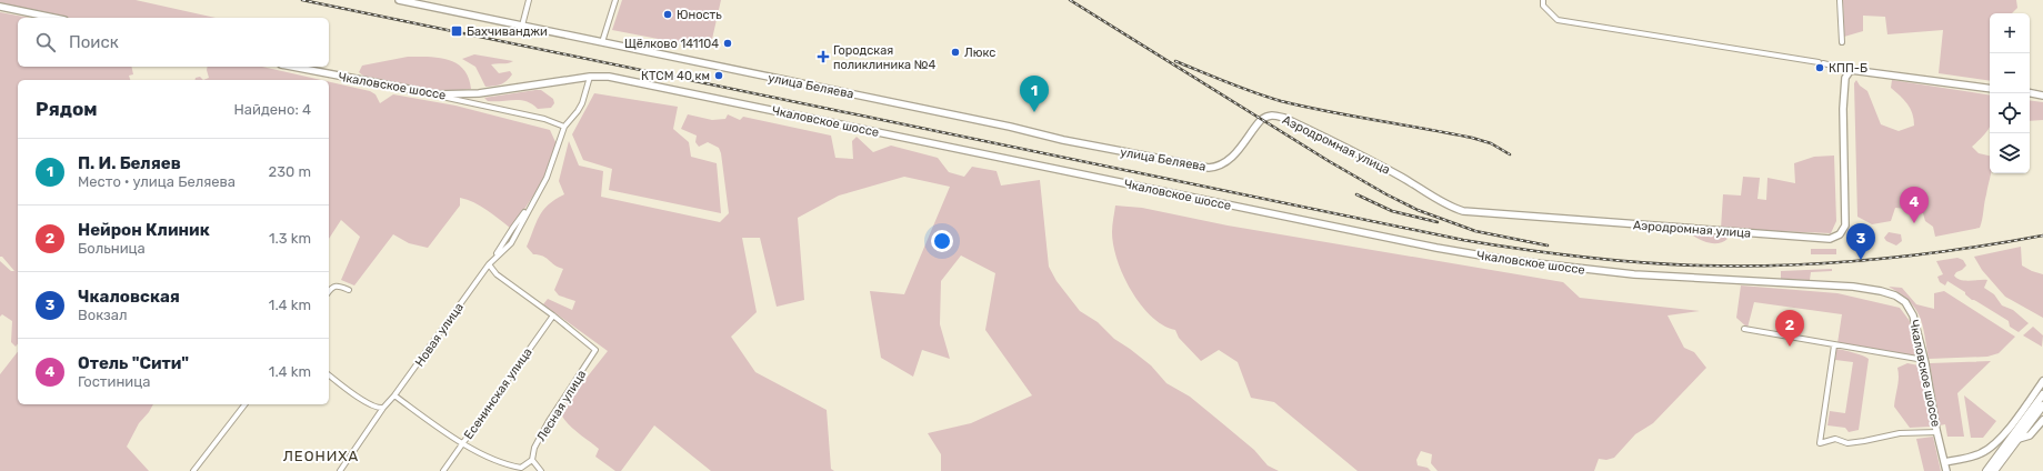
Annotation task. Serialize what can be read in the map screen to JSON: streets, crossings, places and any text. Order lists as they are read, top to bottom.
{
  "streets": {
    "street": [
      "Чкаловское шоссе",
      "улица Беляева",
      "Аэродромная улица",
      "Новая улица",
      "Есенинская улица",
      "Лесная улица"
    ]
  },
  "crossings": [
    ["улица Беляева", "Аэродромная улица"],
    ["Есенинская улица", "Лесная улица"]
  ],
  "districts": ["ЛЕОНИХА"],
  "places": {
    "other": [
      "Юность",
      "Щёлково 141104",
      "Люкс",
      "КПП-Б",
      "КТСМ 40 км"
    ],
    "transit": ["Бахчиванджи"],
    "health": ["Городская поликлиника №4"]
  },
  "page": {
    "map_buttons": ["+", "−"],
    "search": "Поиск",
    "pins": [
      "1",
      "4",
      "3",
      "2"
    ],
    "heading": ["Рядом", "Найдено: 4"],
    "list": [
      {
        "mark": "1",
        "name": "П. И. Беляев",
        "note": "Место · улица Беляева",
        "value": "230 m"
      },
      {
        "mark": "2",
        "name": "Нейрон Клиник",
        "note": "Больница",
        "value": "1.3 km"
      },
      {
        "mark": "3",
        "name": "Чкаловская",
        "note": "Вокзал",
        "value": "1.4 km"
      },
      {
        "mark": "4",
        "name": "Отель \"Сити\"",
        "note": "Гостиница",
        "value": "1.4 km"
      }
    ]
  }
}
